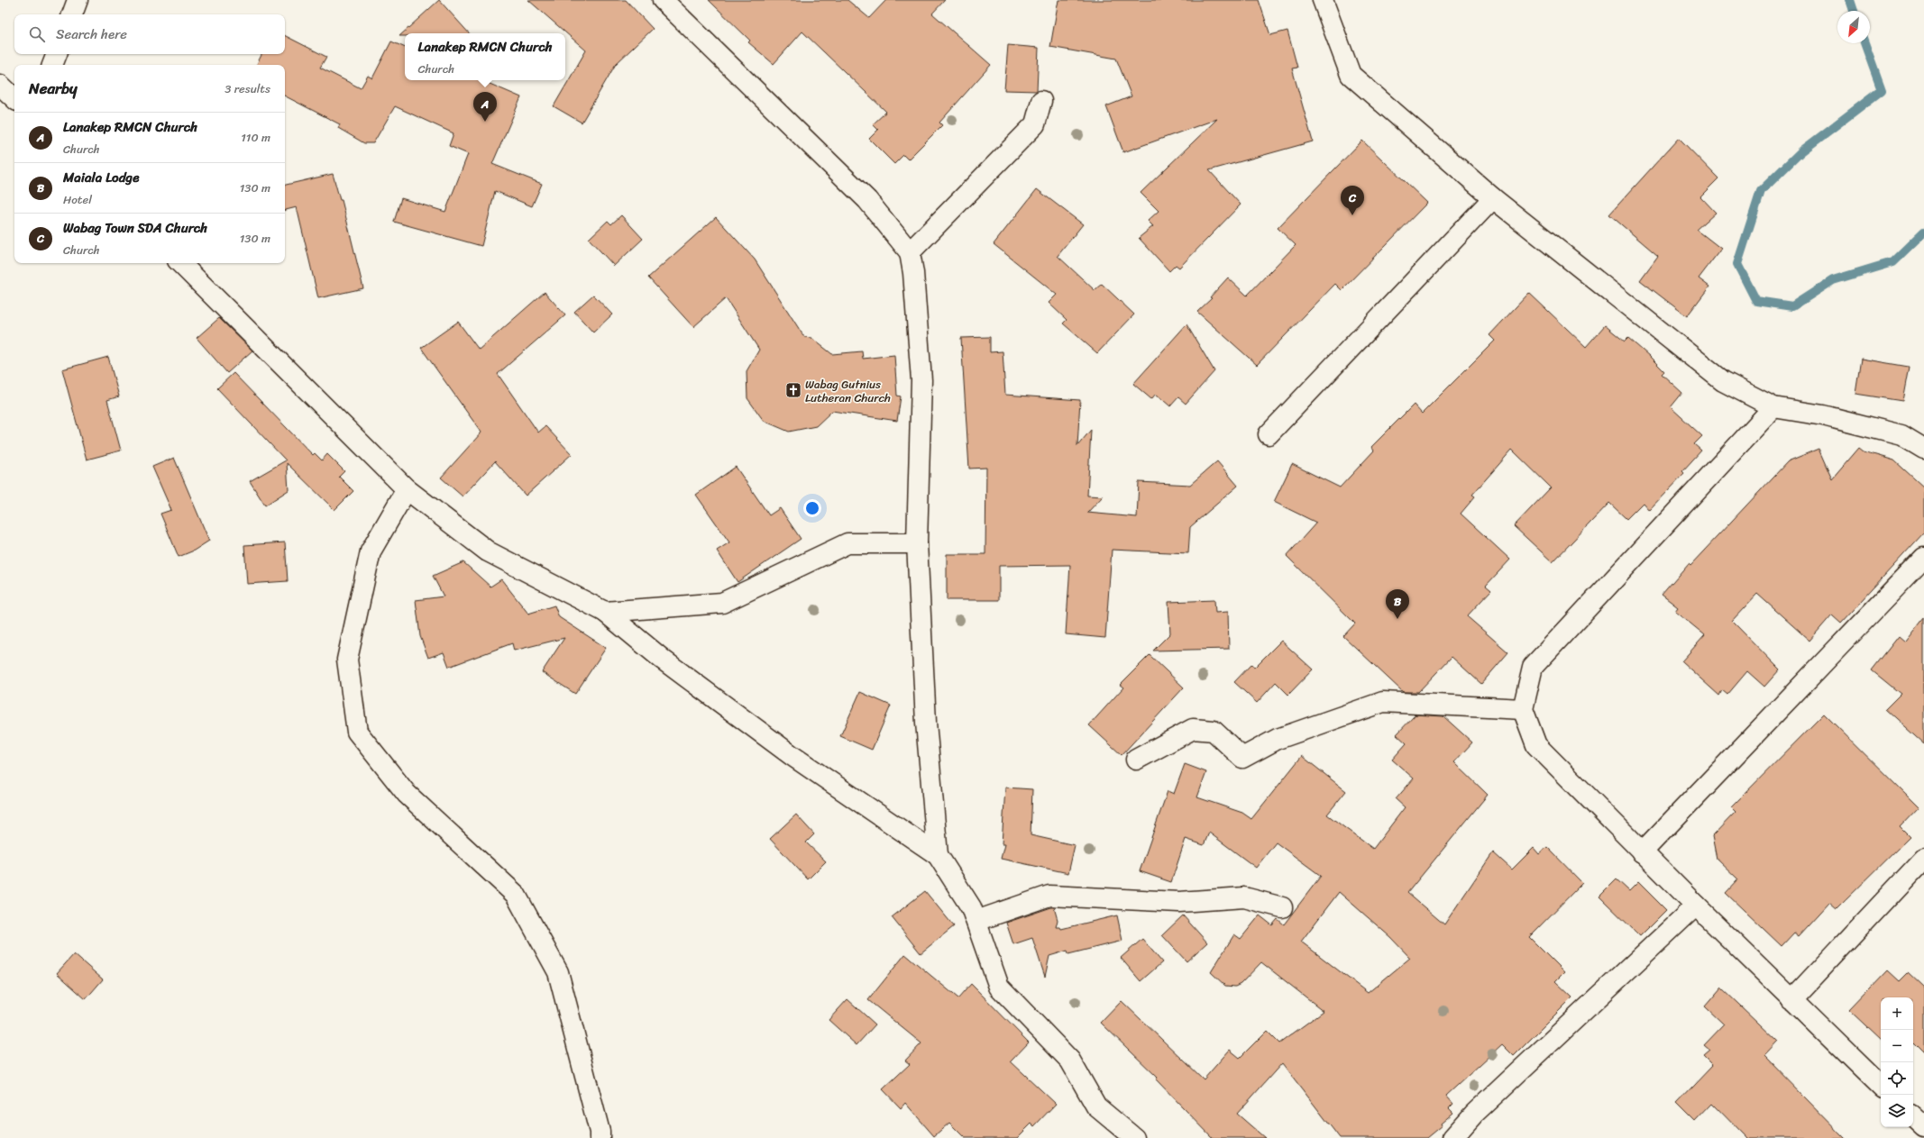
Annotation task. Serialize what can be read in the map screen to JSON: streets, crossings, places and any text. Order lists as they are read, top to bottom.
{
  "places": {
    "church": ["Wabag Gutnius Lutheran Church"]
  },
  "north": "bottom left",
  "page": {
    "search": "Search here",
    "popup": ["Lanakep RMCN Church", "Church"],
    "heading": ["Nearby", "3 results"],
    "pins": ["A", "C", "B"],
    "list": [
      {
        "mark": "A",
        "name": "Lanakep RMCN Church",
        "note": "Church",
        "value": "110 m"
      },
      {
        "mark": "B",
        "name": "Maiala Lodge",
        "note": "Hotel",
        "value": "130 m"
      },
      {
        "mark": "C",
        "name": "Wabag Town SDA Church",
        "note": "Church",
        "value": "130 m"
      }
    ],
    "map_buttons": ["+", "−"]
  }
}
